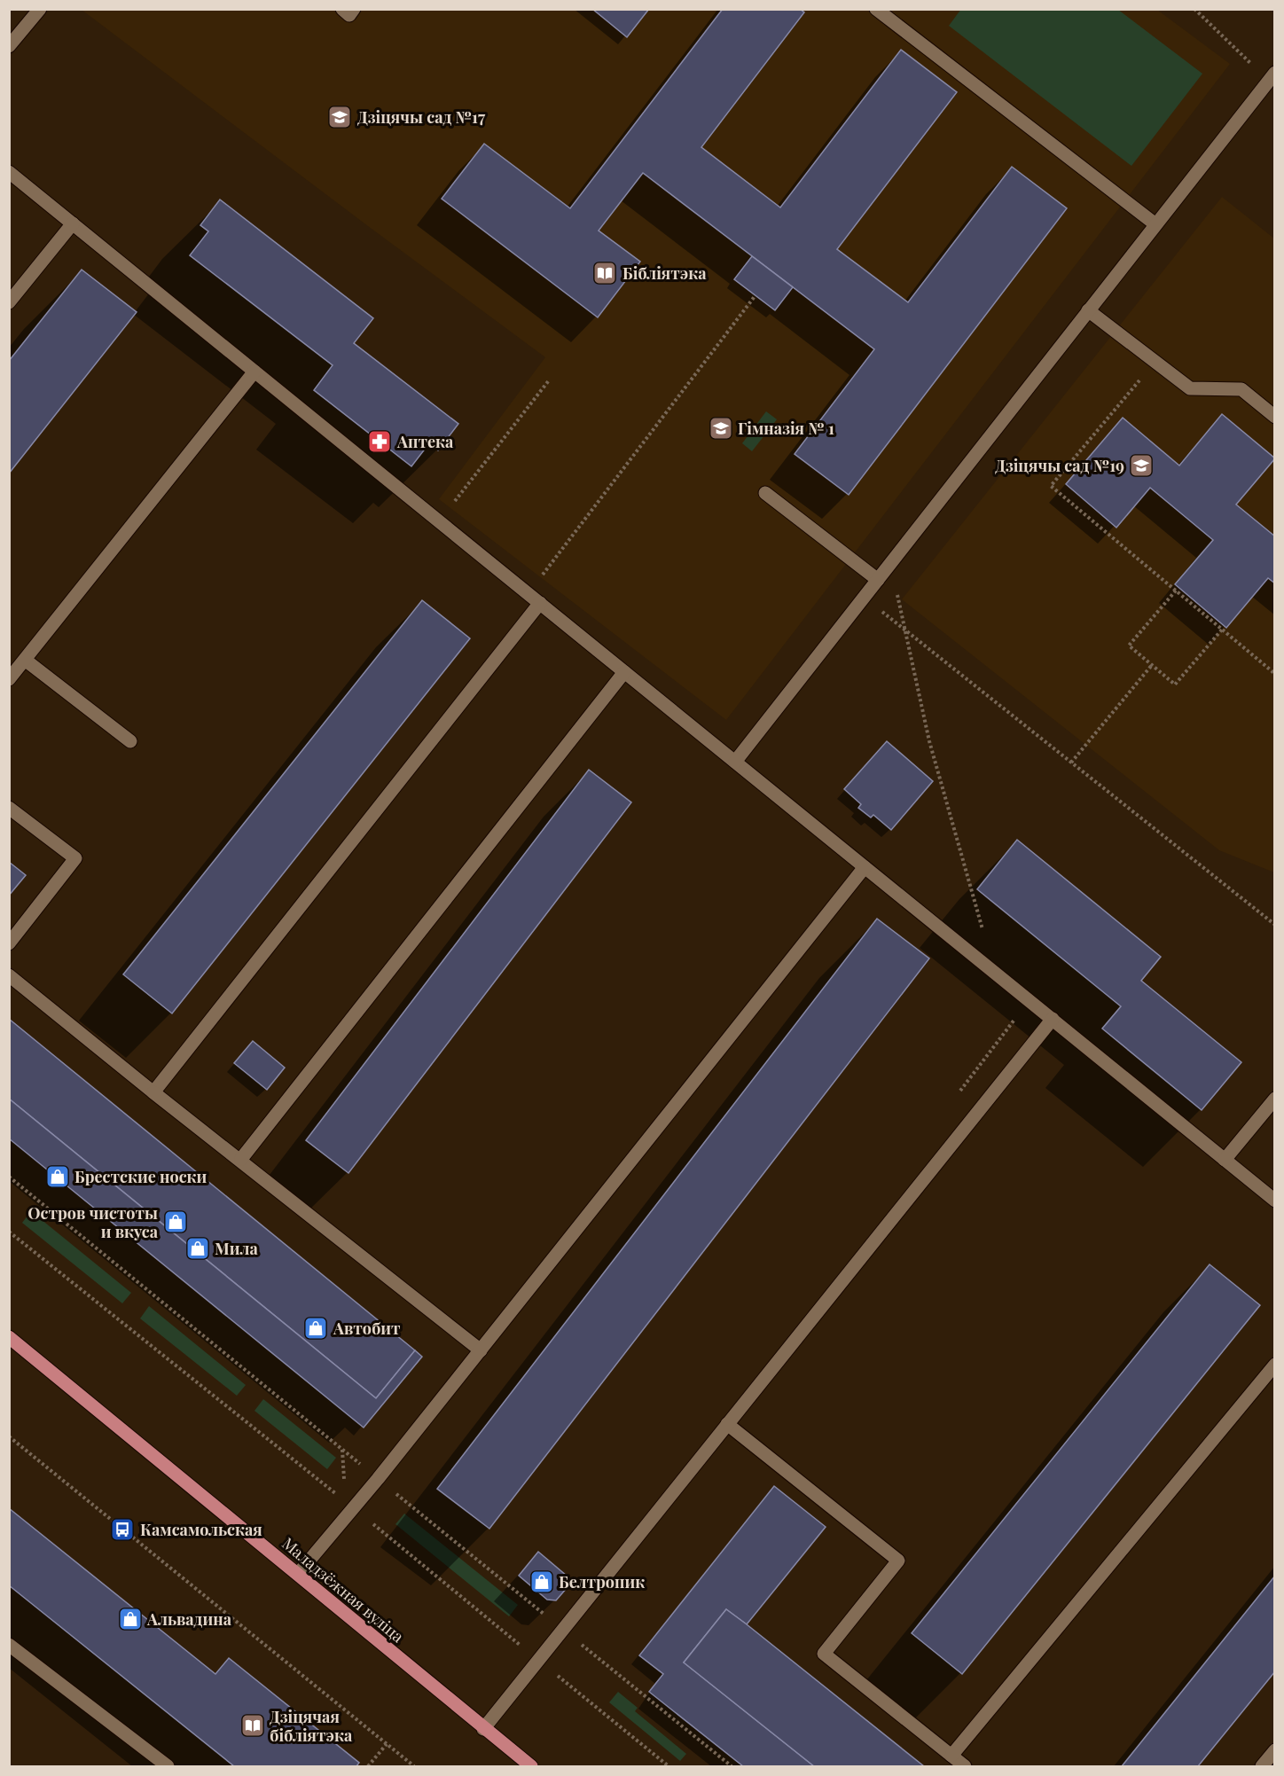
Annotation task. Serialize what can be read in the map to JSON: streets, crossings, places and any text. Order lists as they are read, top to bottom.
{
  "streets": {
    "main road": ["Маладзёжная вуліца"]
  },
  "places": {
    "school or university": ["Дзіцячы сад №17", "Гімназія № 1", "Дзіцячы сад №19"],
    "library": ["Бібліятэка", "Дзіцячая бібліятэка"],
    "pharmacy": ["Аптека"],
    "shop": [
      "Брестские носки",
      "Остров чистоты и вкуса",
      "Мила",
      "Автобит",
      "Белтропик",
      "Альвадина"
    ],
    "bus stop": ["Камсамольская"]
  }
}
